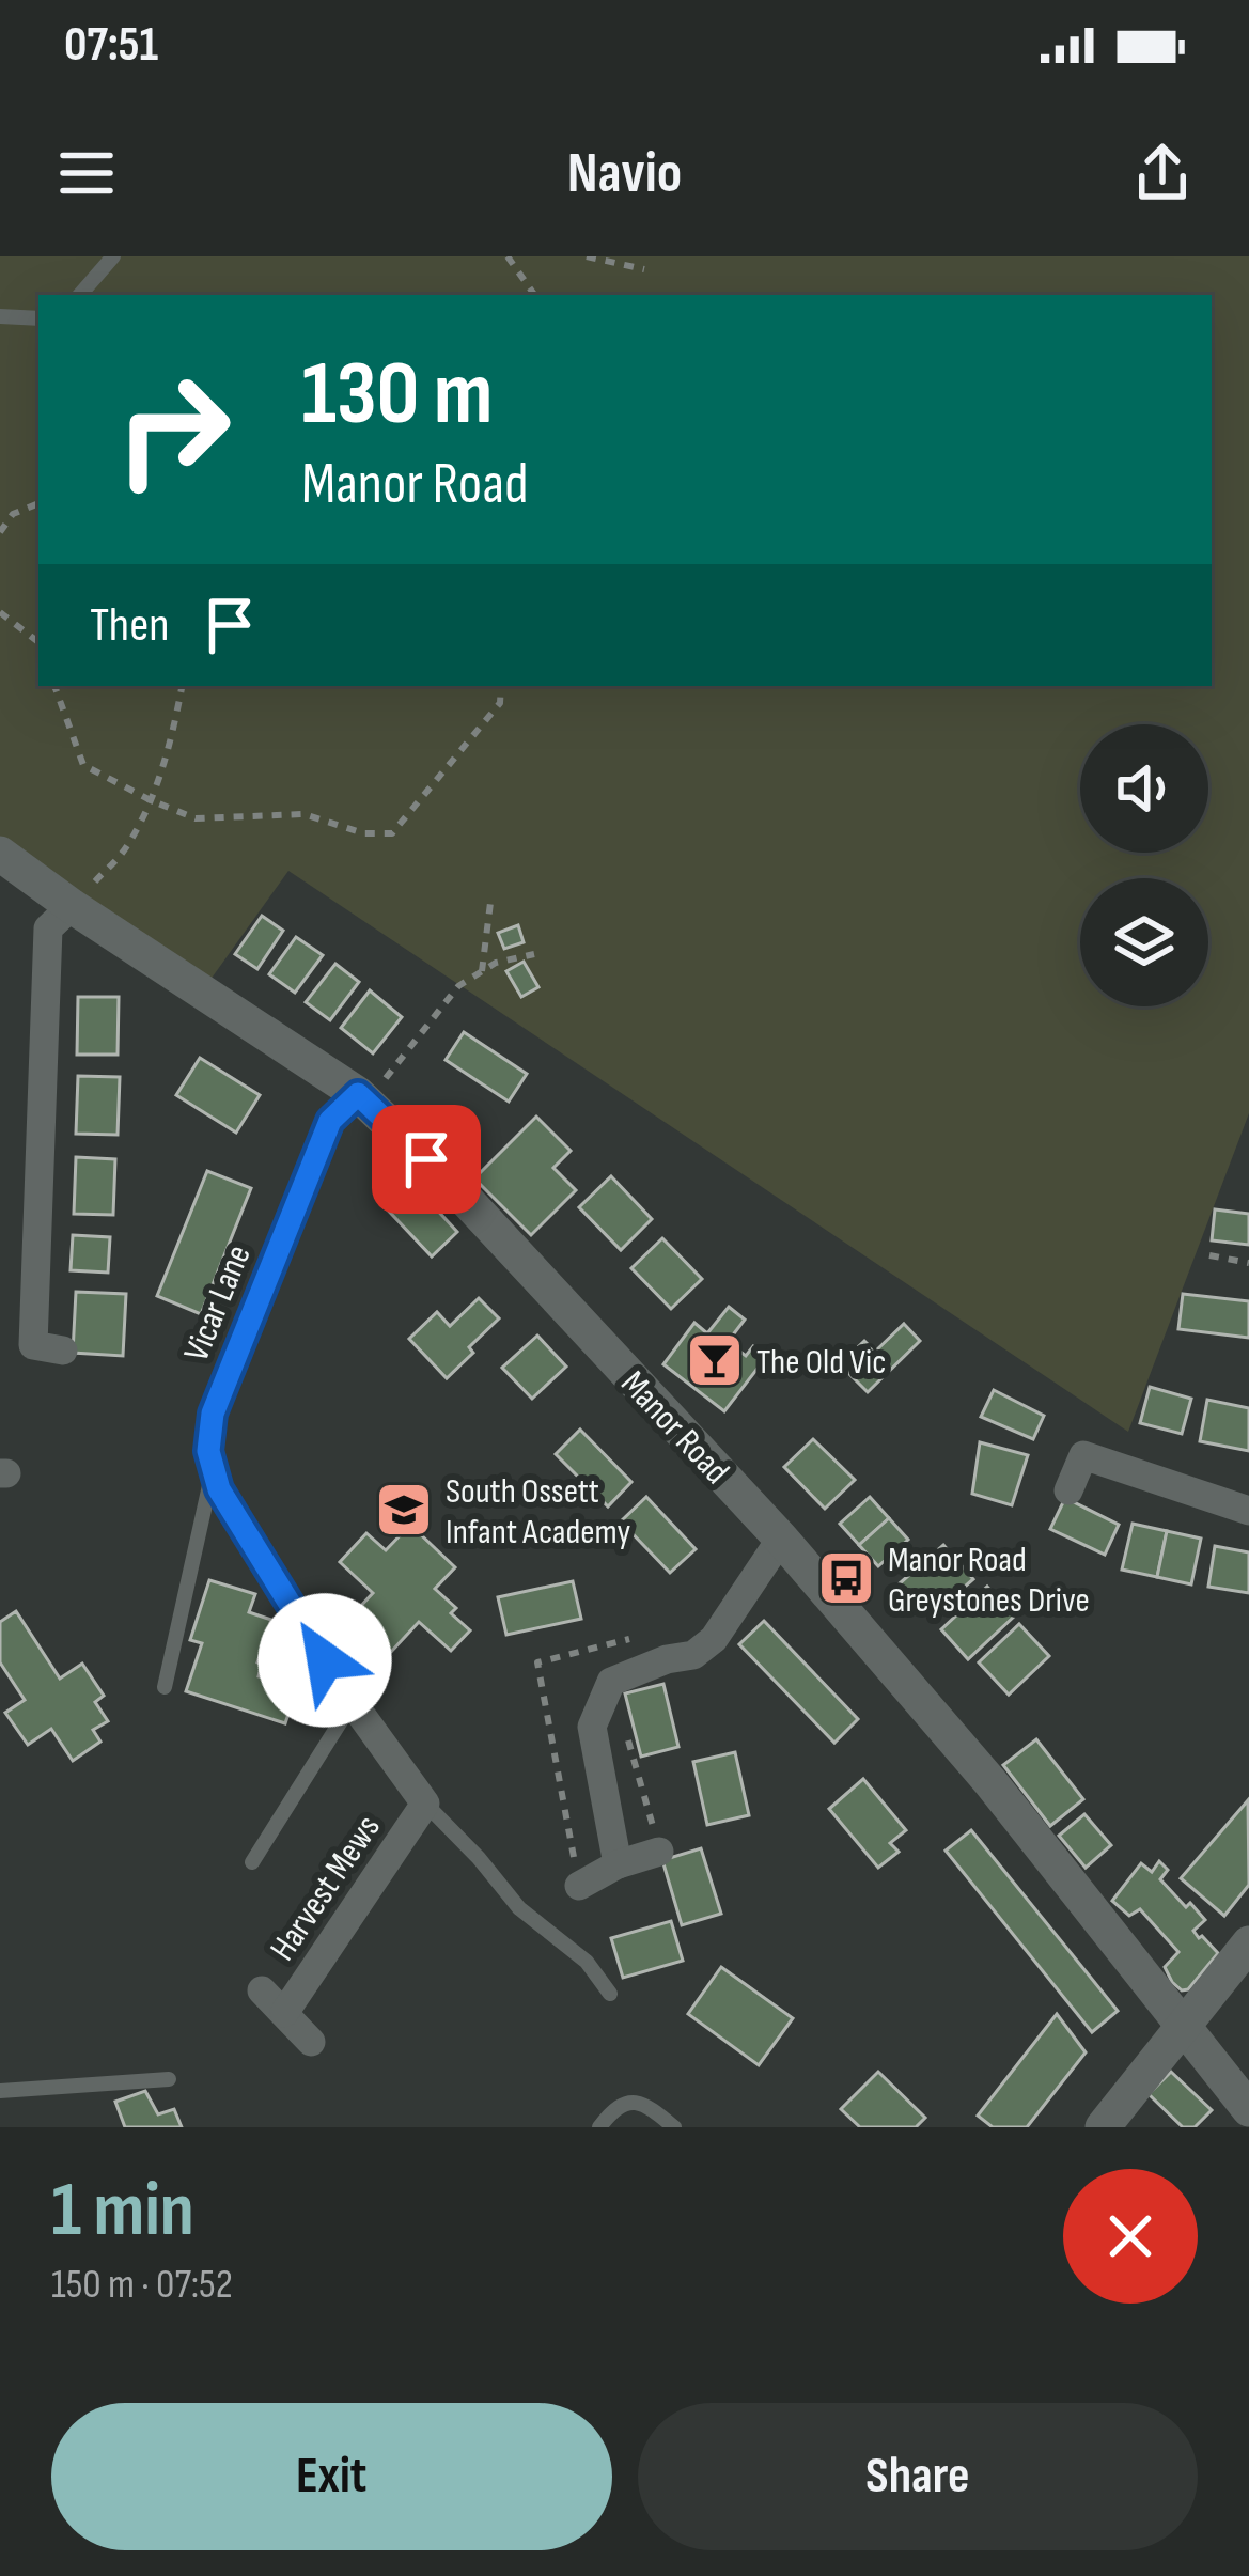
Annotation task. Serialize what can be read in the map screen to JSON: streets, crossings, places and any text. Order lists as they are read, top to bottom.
{
  "streets": {
    "street": ["Vicar Lane", "Manor Road", "Harvest Mews"]
  },
  "crossings": [
    ["Vicar Lane", "Manor Road"],
    ["Vicar Lane", "Harvest Mews"]
  ],
  "places": {
    "bar": ["The Old Vic"],
    "school or university": ["South Ossett Infant Academy"],
    "bus stop": ["Manor Road Greystones Drive"]
  },
  "page": {
    "status": "07:51",
    "header": "Navio",
    "turn": ["130 m", "Manor Road"],
    "then": "Then",
    "heading": ["1 min", "150 m · 07:52"],
    "buttons": ["Exit", "Share"]
  }
}
